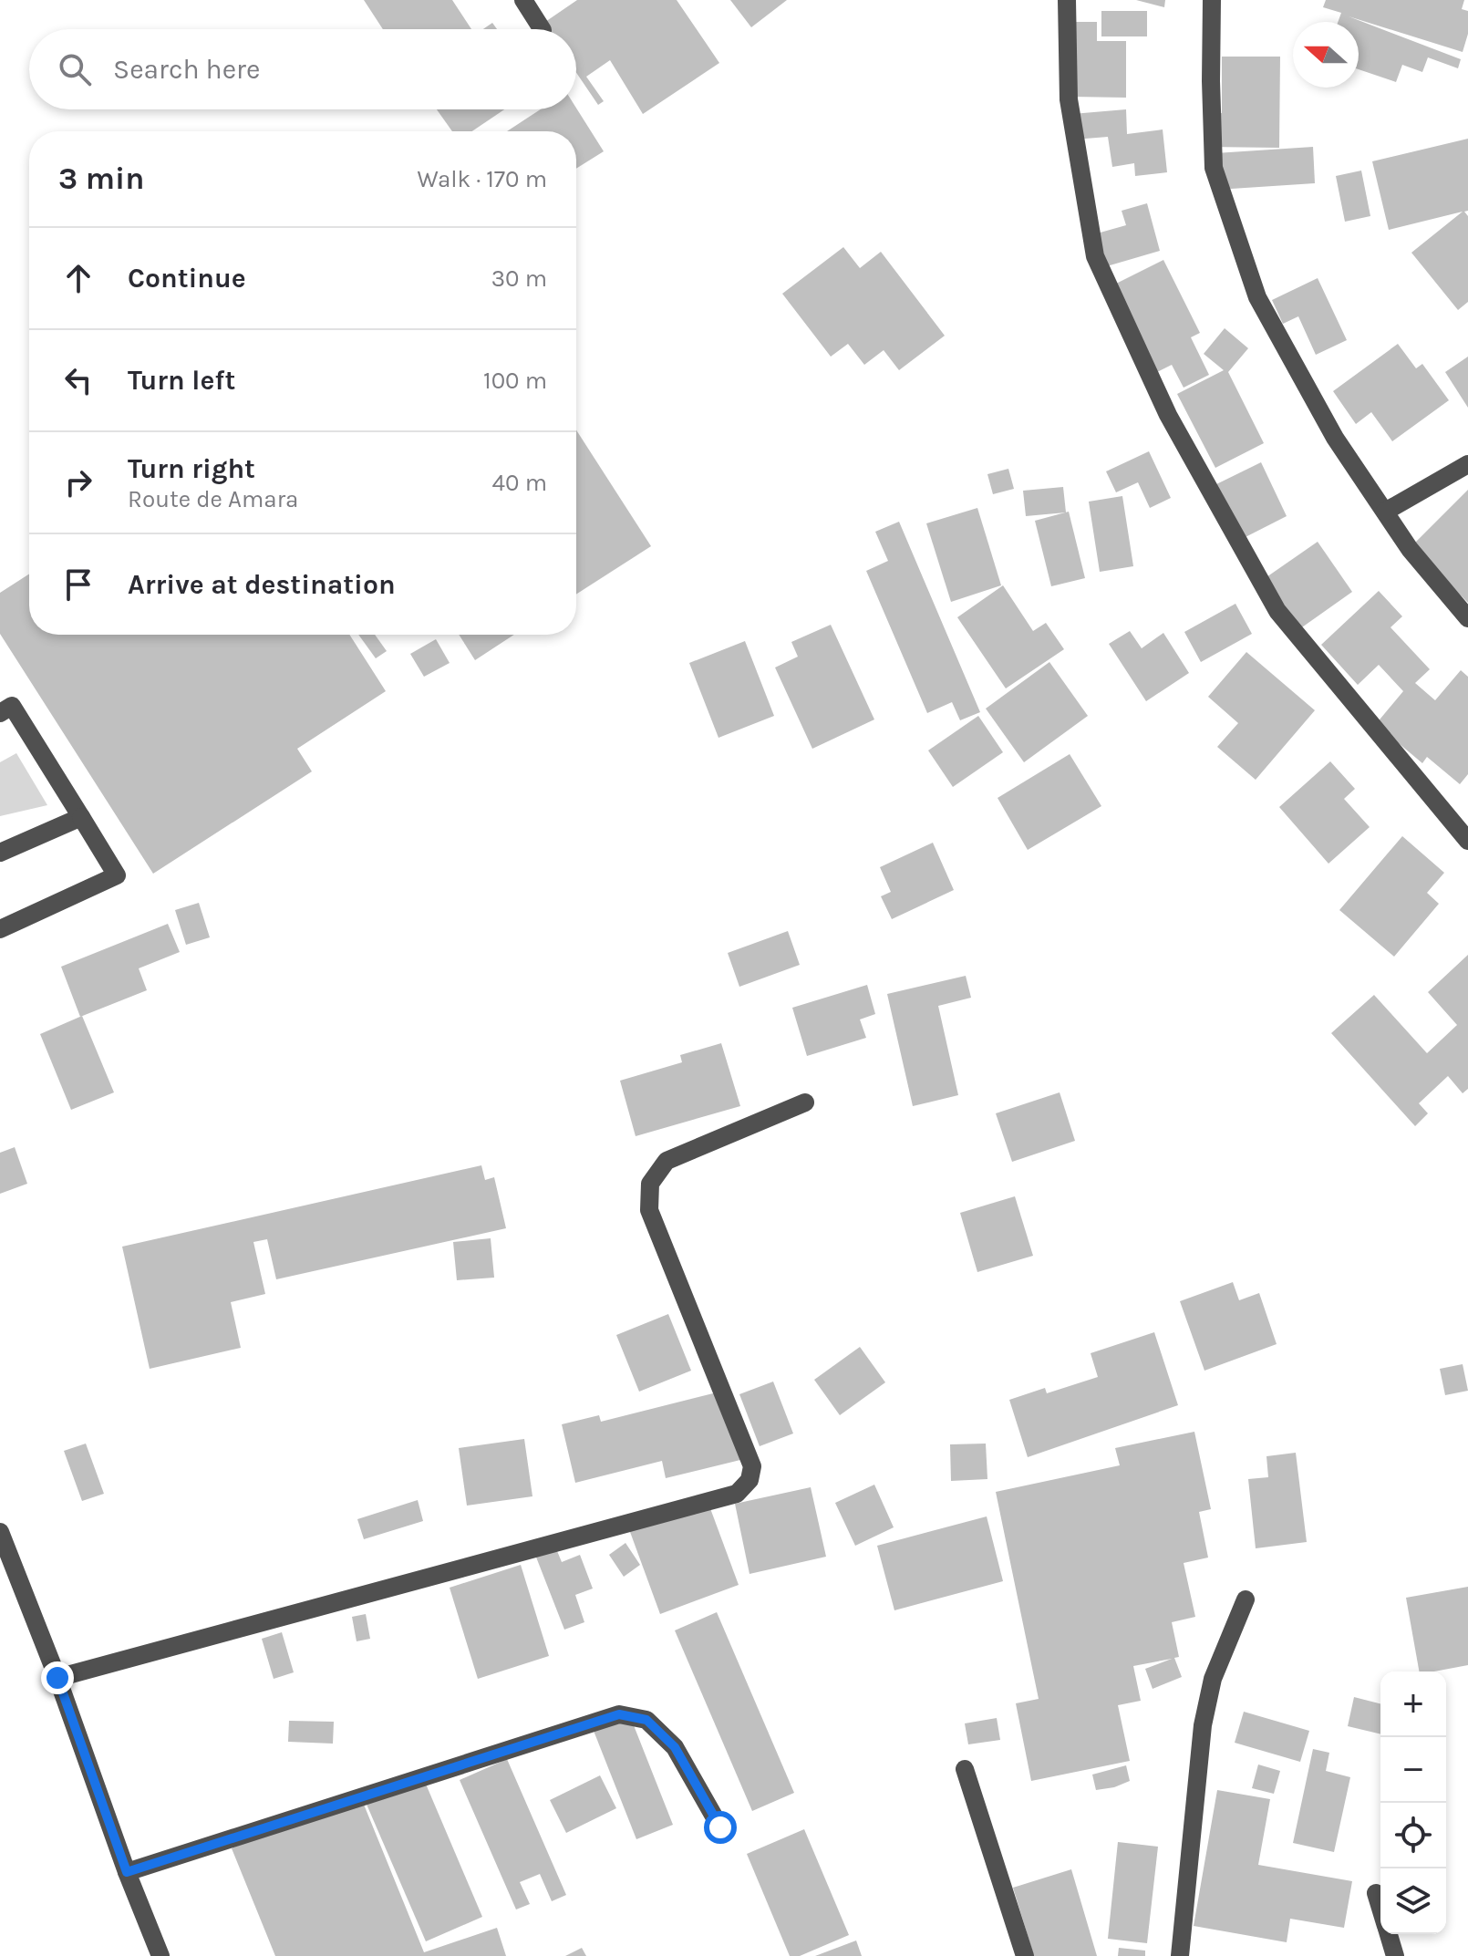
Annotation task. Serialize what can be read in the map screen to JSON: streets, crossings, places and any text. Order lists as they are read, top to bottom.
{
  "north": "left",
  "page": {
    "search": "Search here",
    "heading": ["3 min", "Walk · 170 m"],
    "list": [
      ["Continue", "30 m"],
      ["Turn left", "100 m"],
      ["Turn right", "Route de Amara", "40 m"],
      "Arrive at destination"
    ],
    "map_buttons": ["+", "−"]
  }
}
